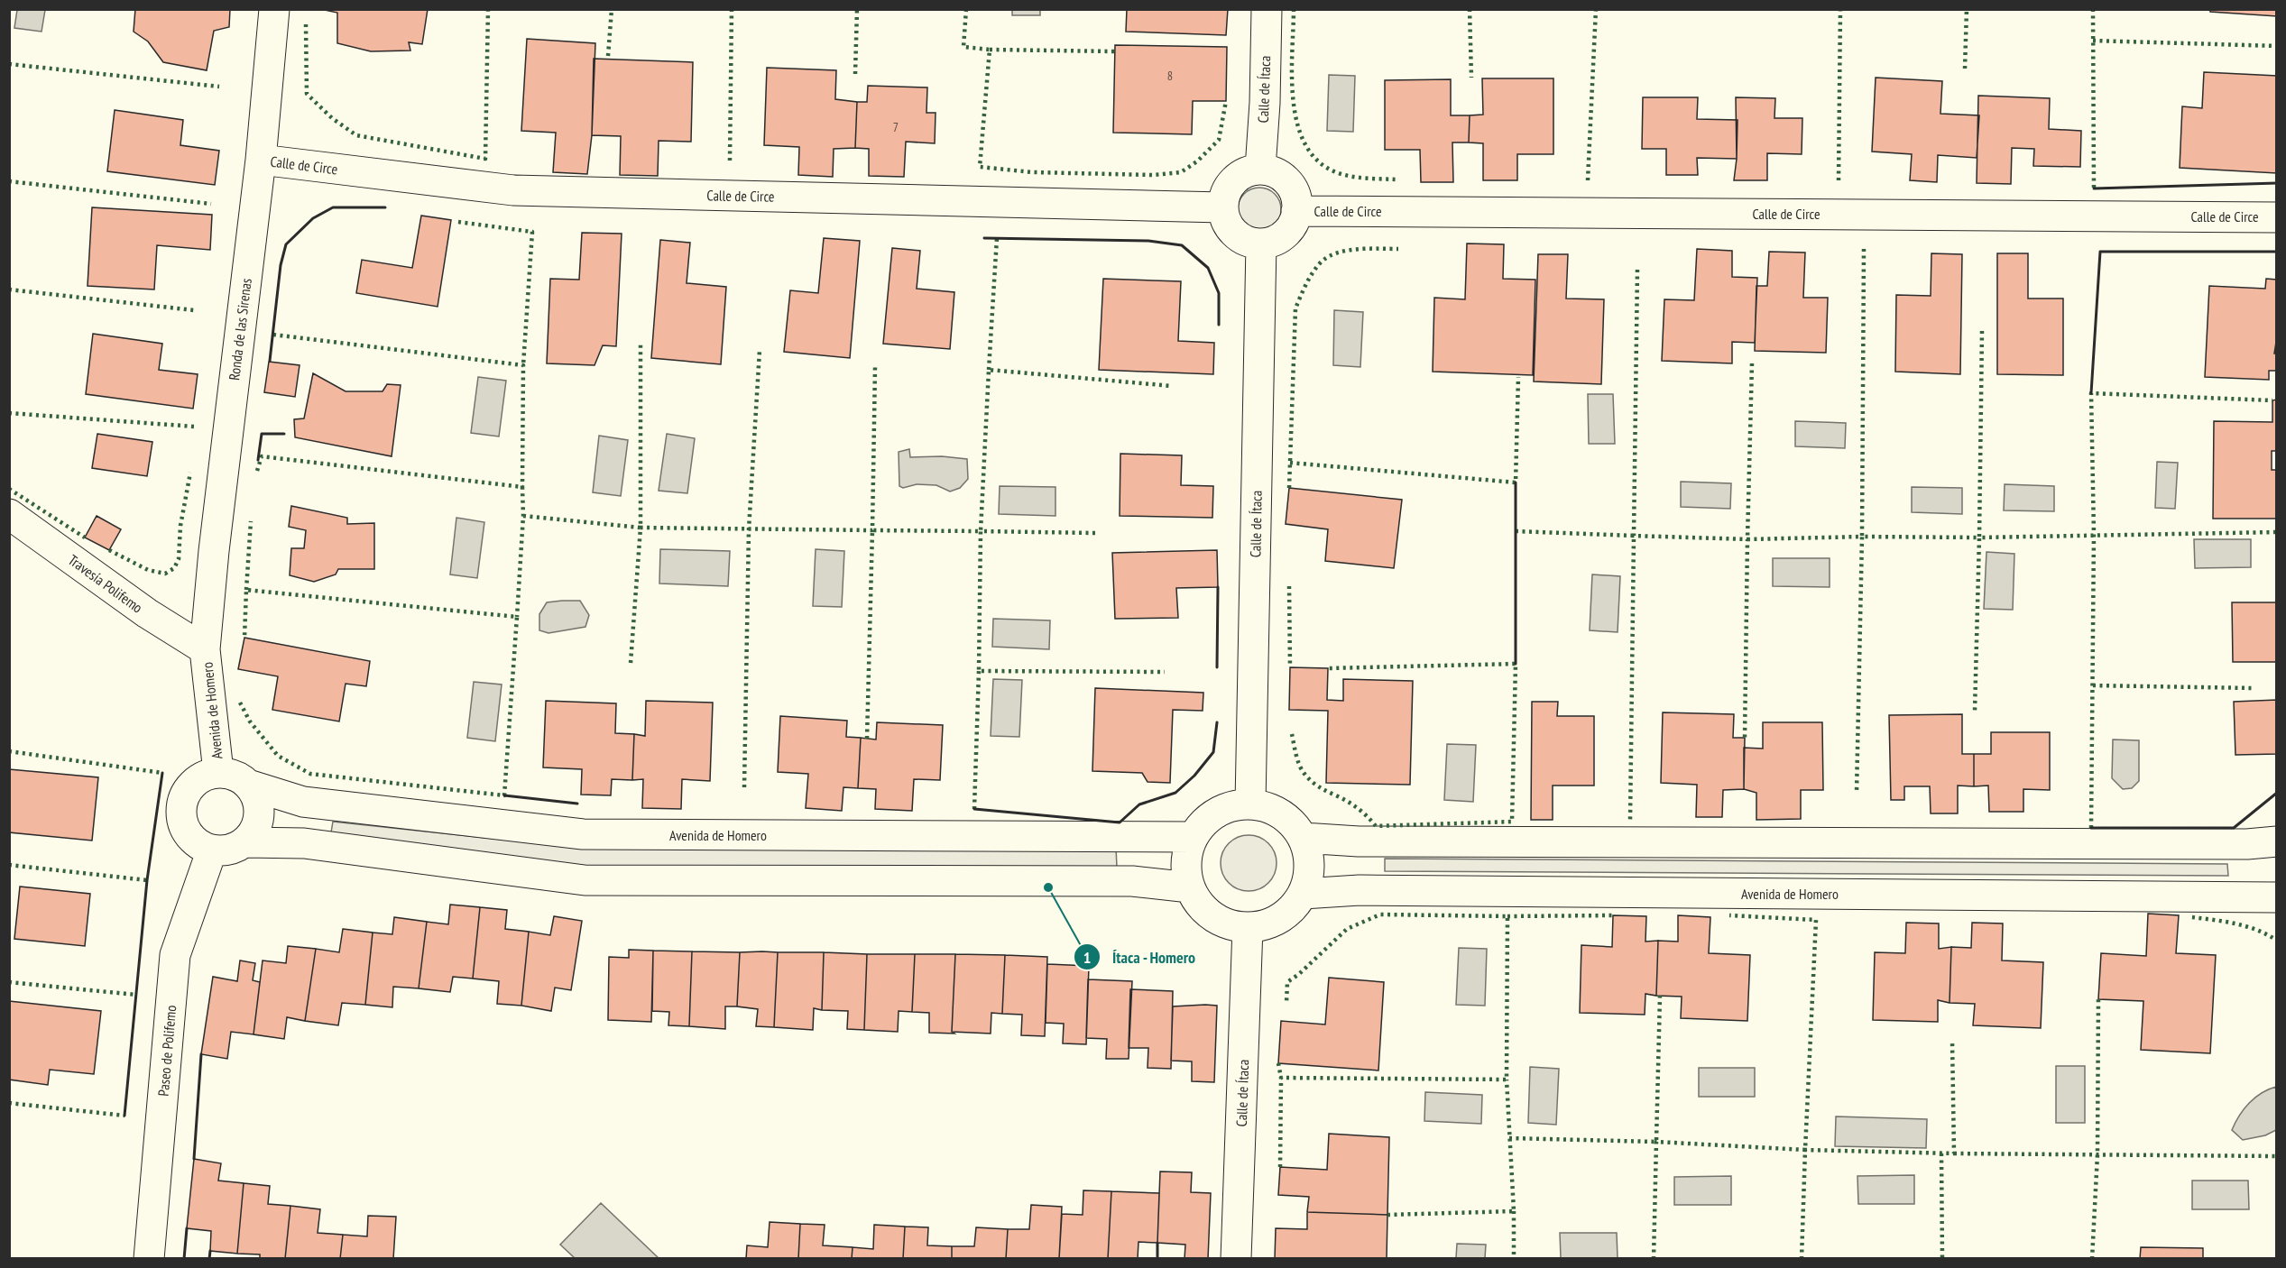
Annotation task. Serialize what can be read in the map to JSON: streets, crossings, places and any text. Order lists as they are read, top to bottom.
{
  "streets": {
    "street": [
      "Calle de Ítaca",
      "Calle de Circe",
      "Ronda de las Sirenas",
      "Travesía Polifemo",
      "Avenida de Homero",
      "Paseo de Polifemo"
    ]
  },
  "crossings": [
    ["Calle de Ítaca", "Calle de Circe"],
    ["Calle de Ítaca", "Avenida de Homero"],
    ["Calle de Circe", "Ronda de las Sirenas"],
    ["Ronda de las Sirenas", "Travesía Polifemo"],
    ["Ronda de las Sirenas", "Avenida de Homero"],
    ["Travesía Polifemo", "Avenida de Homero"],
    ["Avenida de Homero", "Paseo de Polifemo"]
  ],
  "places": ["Ítaca - Homero"],
  "house_numbers": ["8", "7"]
}
